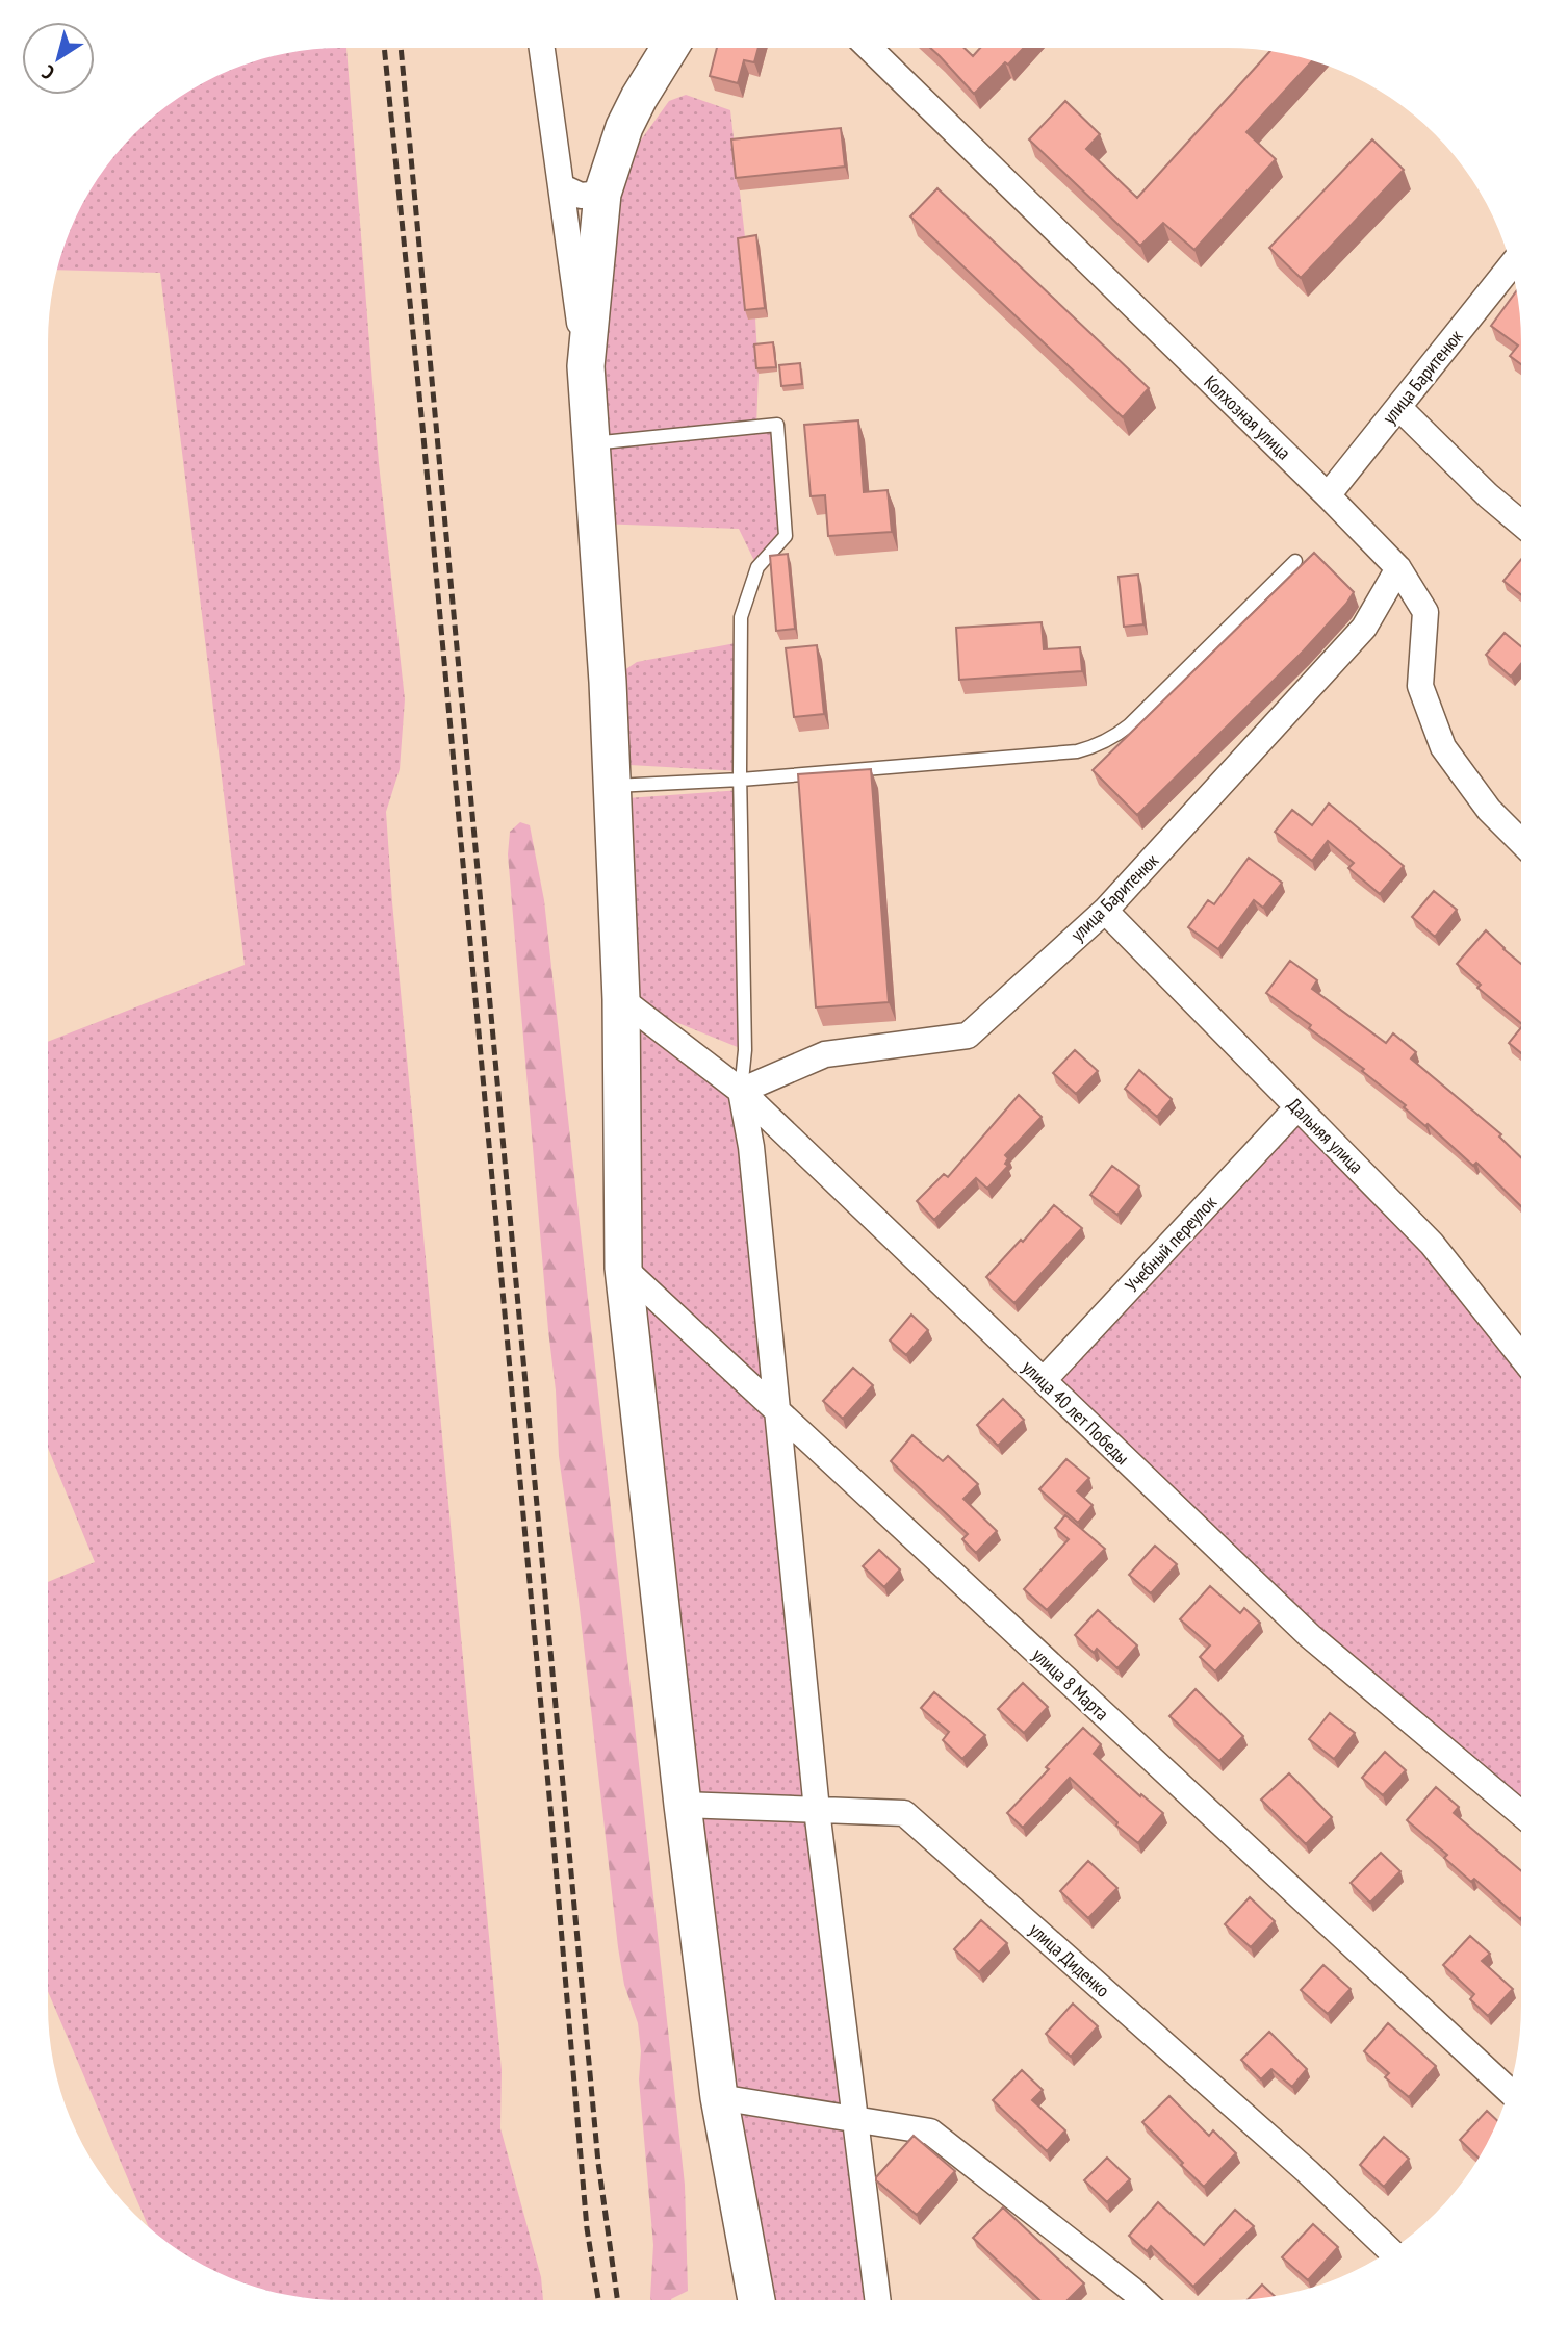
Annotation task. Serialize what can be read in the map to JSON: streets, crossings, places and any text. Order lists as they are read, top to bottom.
{
  "streets": {
    "street": [
      "улица Баритенюк",
      "Колхозная улица",
      "Дальняя улица",
      "Учебный переулок",
      "улица 40 лет Победы",
      "улица 8 Марта",
      "улица Диденко"
    ]
  },
  "crossings": [
    ["улица Баритенюк", "Колхозная улица"],
    ["улица Баритенюк", "Дальняя улица"],
    ["улица Баритенюк", "улица 40 лет Победы"],
    ["Дальняя улица", "Учебный переулок"],
    ["Учебный переулок", "улица 40 лет Победы"]
  ],
  "north": "bottom left"
}
